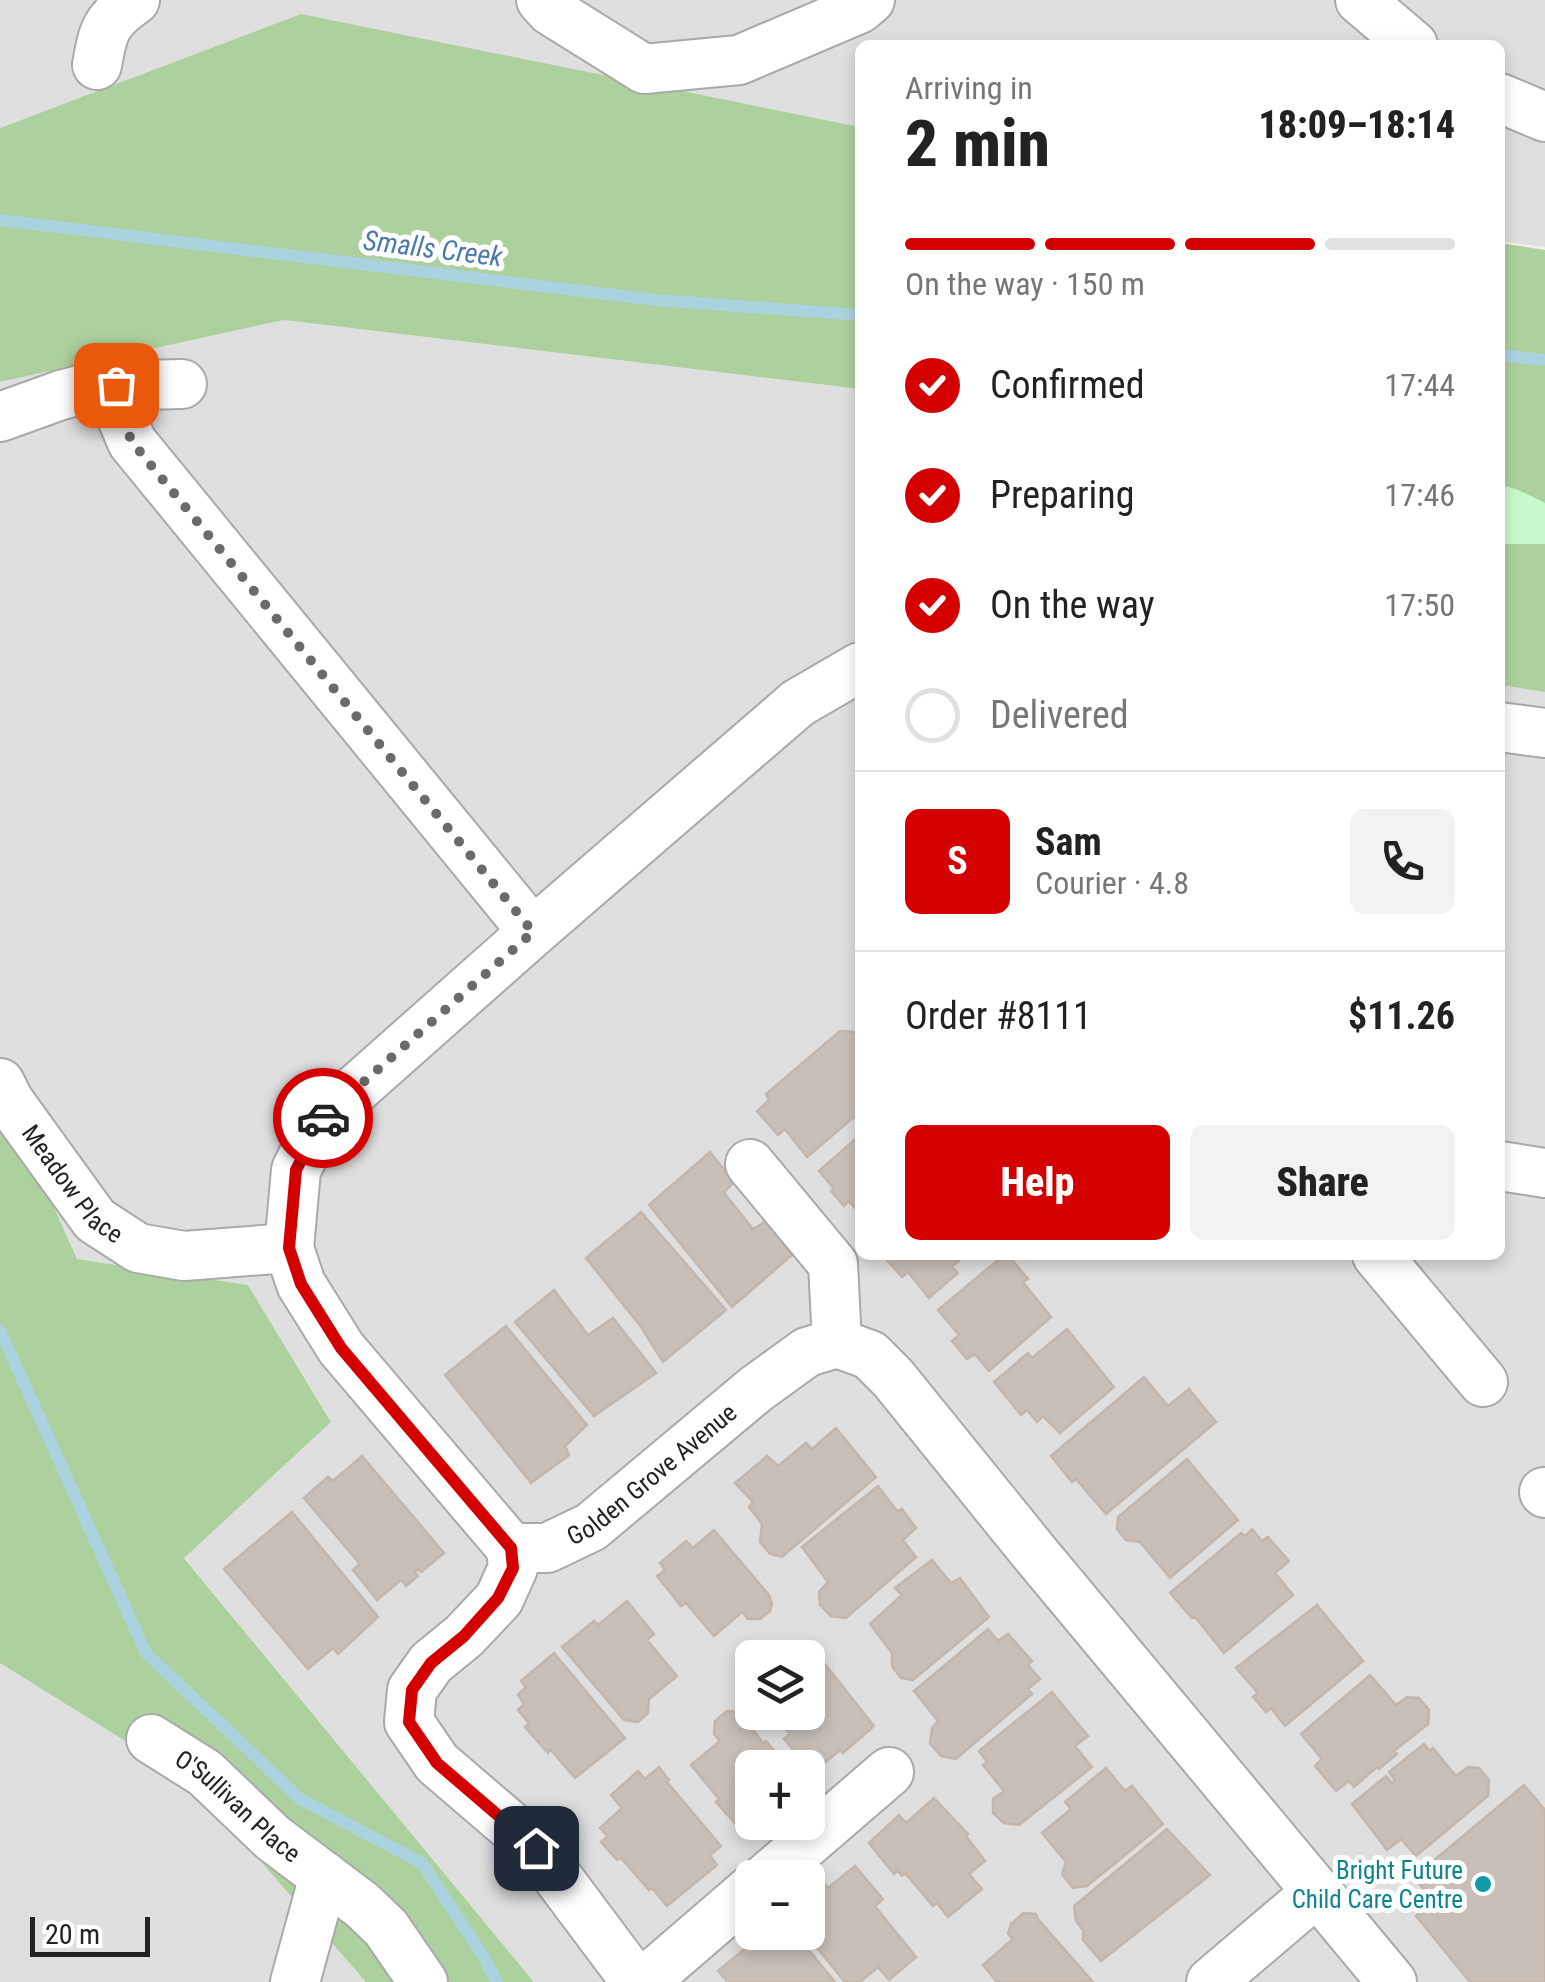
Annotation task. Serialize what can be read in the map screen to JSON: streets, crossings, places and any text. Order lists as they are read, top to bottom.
{
  "streets": {
    "street": ["Meadow Place", "Golden Grove Avenue", "O'Sullivan Place"]
  },
  "water": ["Smalls Creek"],
  "places": ["Bright Future Child Care Centre"],
  "scale_bar": "20 m",
  "page": {
    "heading": ["2 min", "Arriving in", "18:09–18:14"],
    "panel": [
      "Sam",
      "Courier · 4.8",
      "Order #8111",
      "$11.26"
    ],
    "bar": "On the way · 150 m",
    "list": [
      ["Confirmed", "17:44"],
      ["Preparing", "17:46"],
      ["On the way", "17:50"],
      "Delivered"
    ],
    "round": "S",
    "buttons": ["Help", "Share"],
    "map_buttons": ["+", "−"],
    "scale": "20 m"
  }
}
